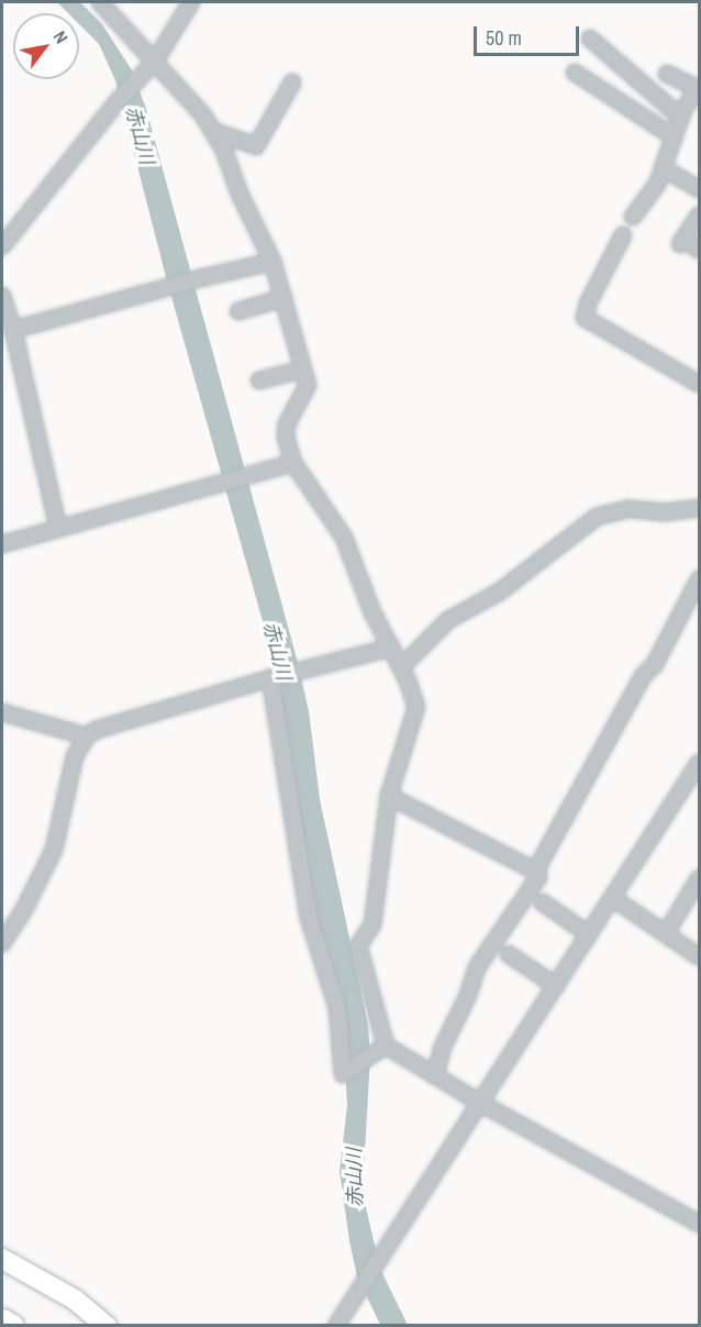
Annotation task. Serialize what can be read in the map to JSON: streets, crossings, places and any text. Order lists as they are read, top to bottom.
{
  "water": ["赤山川"],
  "scale_bar": "50 m",
  "north": "top right"
}
